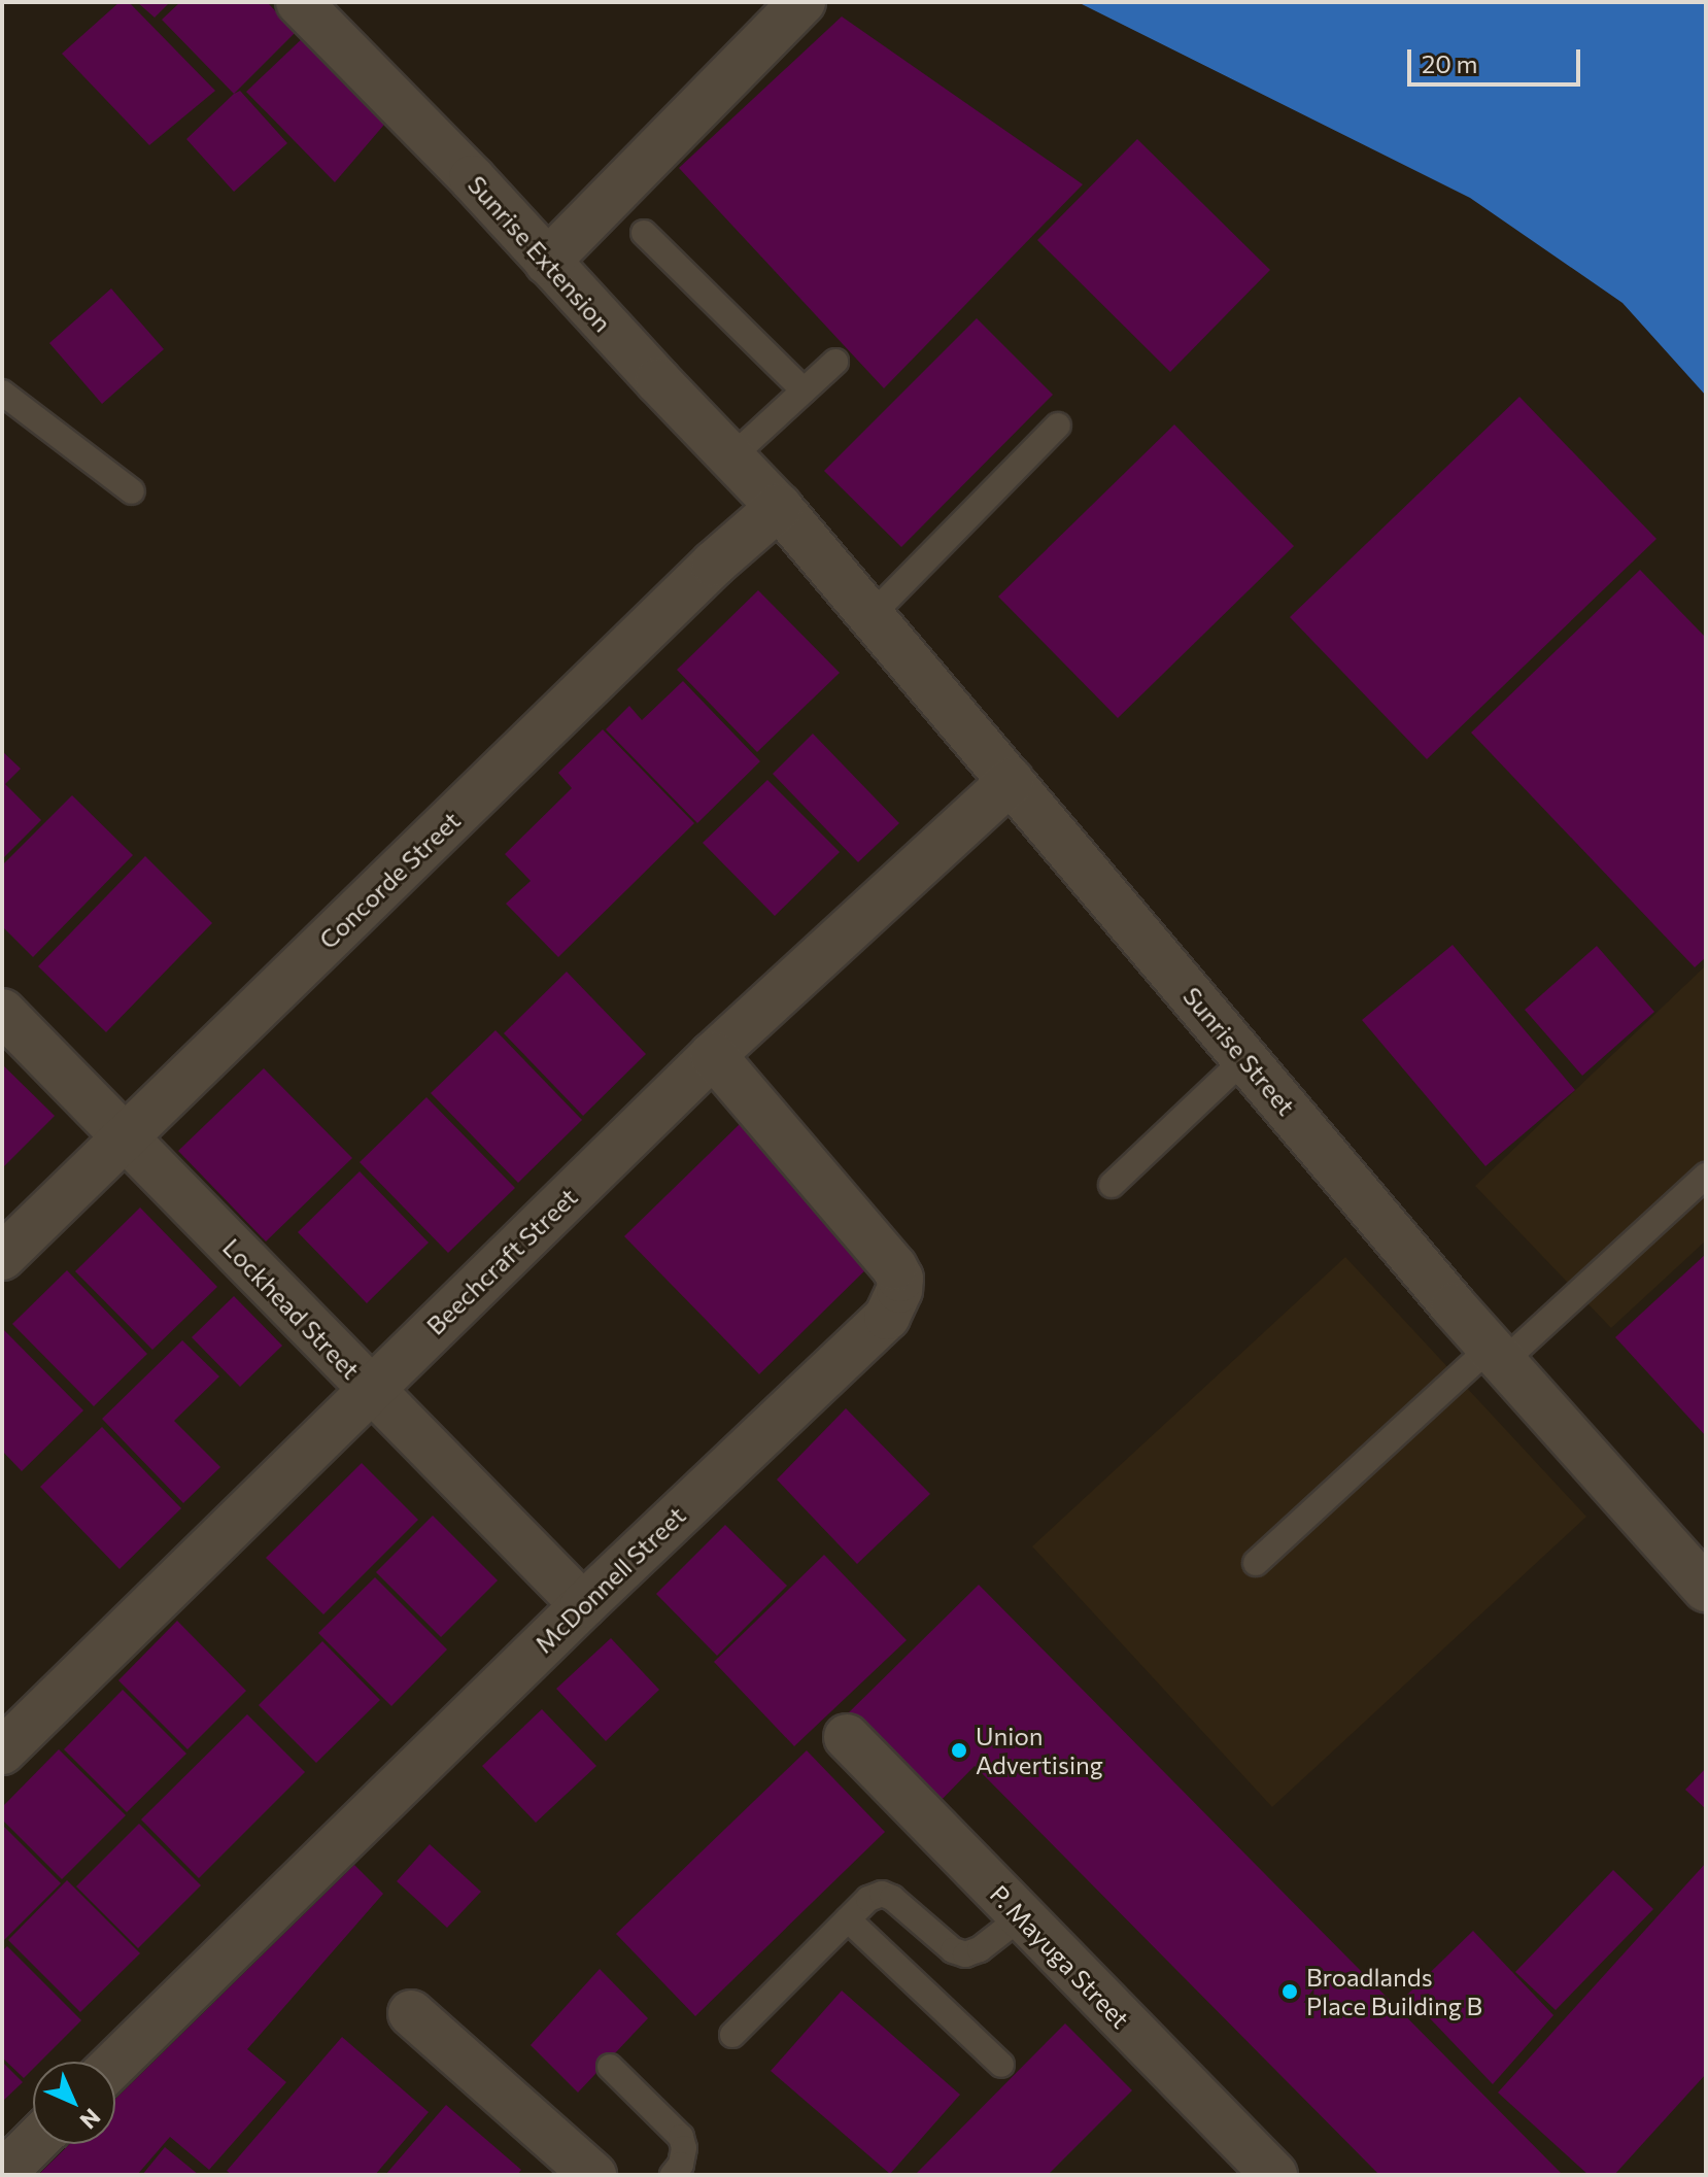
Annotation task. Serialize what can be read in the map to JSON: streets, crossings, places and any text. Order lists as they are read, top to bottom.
{
  "streets": {
    "street": [
      "Sunrise Extension",
      "Concorde Street",
      "Sunrise Street",
      "Beechcraft Street",
      "Lockhead Street",
      "McDonnell Street",
      "P. Mayuga Street"
    ]
  },
  "crossings": [
    ["Sunrise Extension", "Concorde Street"],
    ["Sunrise Extension", "Sunrise Street"],
    ["Concorde Street", "Sunrise Street"],
    ["Concorde Street", "Lockhead Street"],
    ["Sunrise Street", "Beechcraft Street"],
    ["Beechcraft Street", "Lockhead Street"],
    ["Beechcraft Street", "McDonnell Street"],
    ["Lockhead Street", "McDonnell Street"]
  ],
  "places": ["Union Advertising", "Broadlands Place Building B"],
  "scale_bar": "20 m",
  "north": "bottom right"
}
